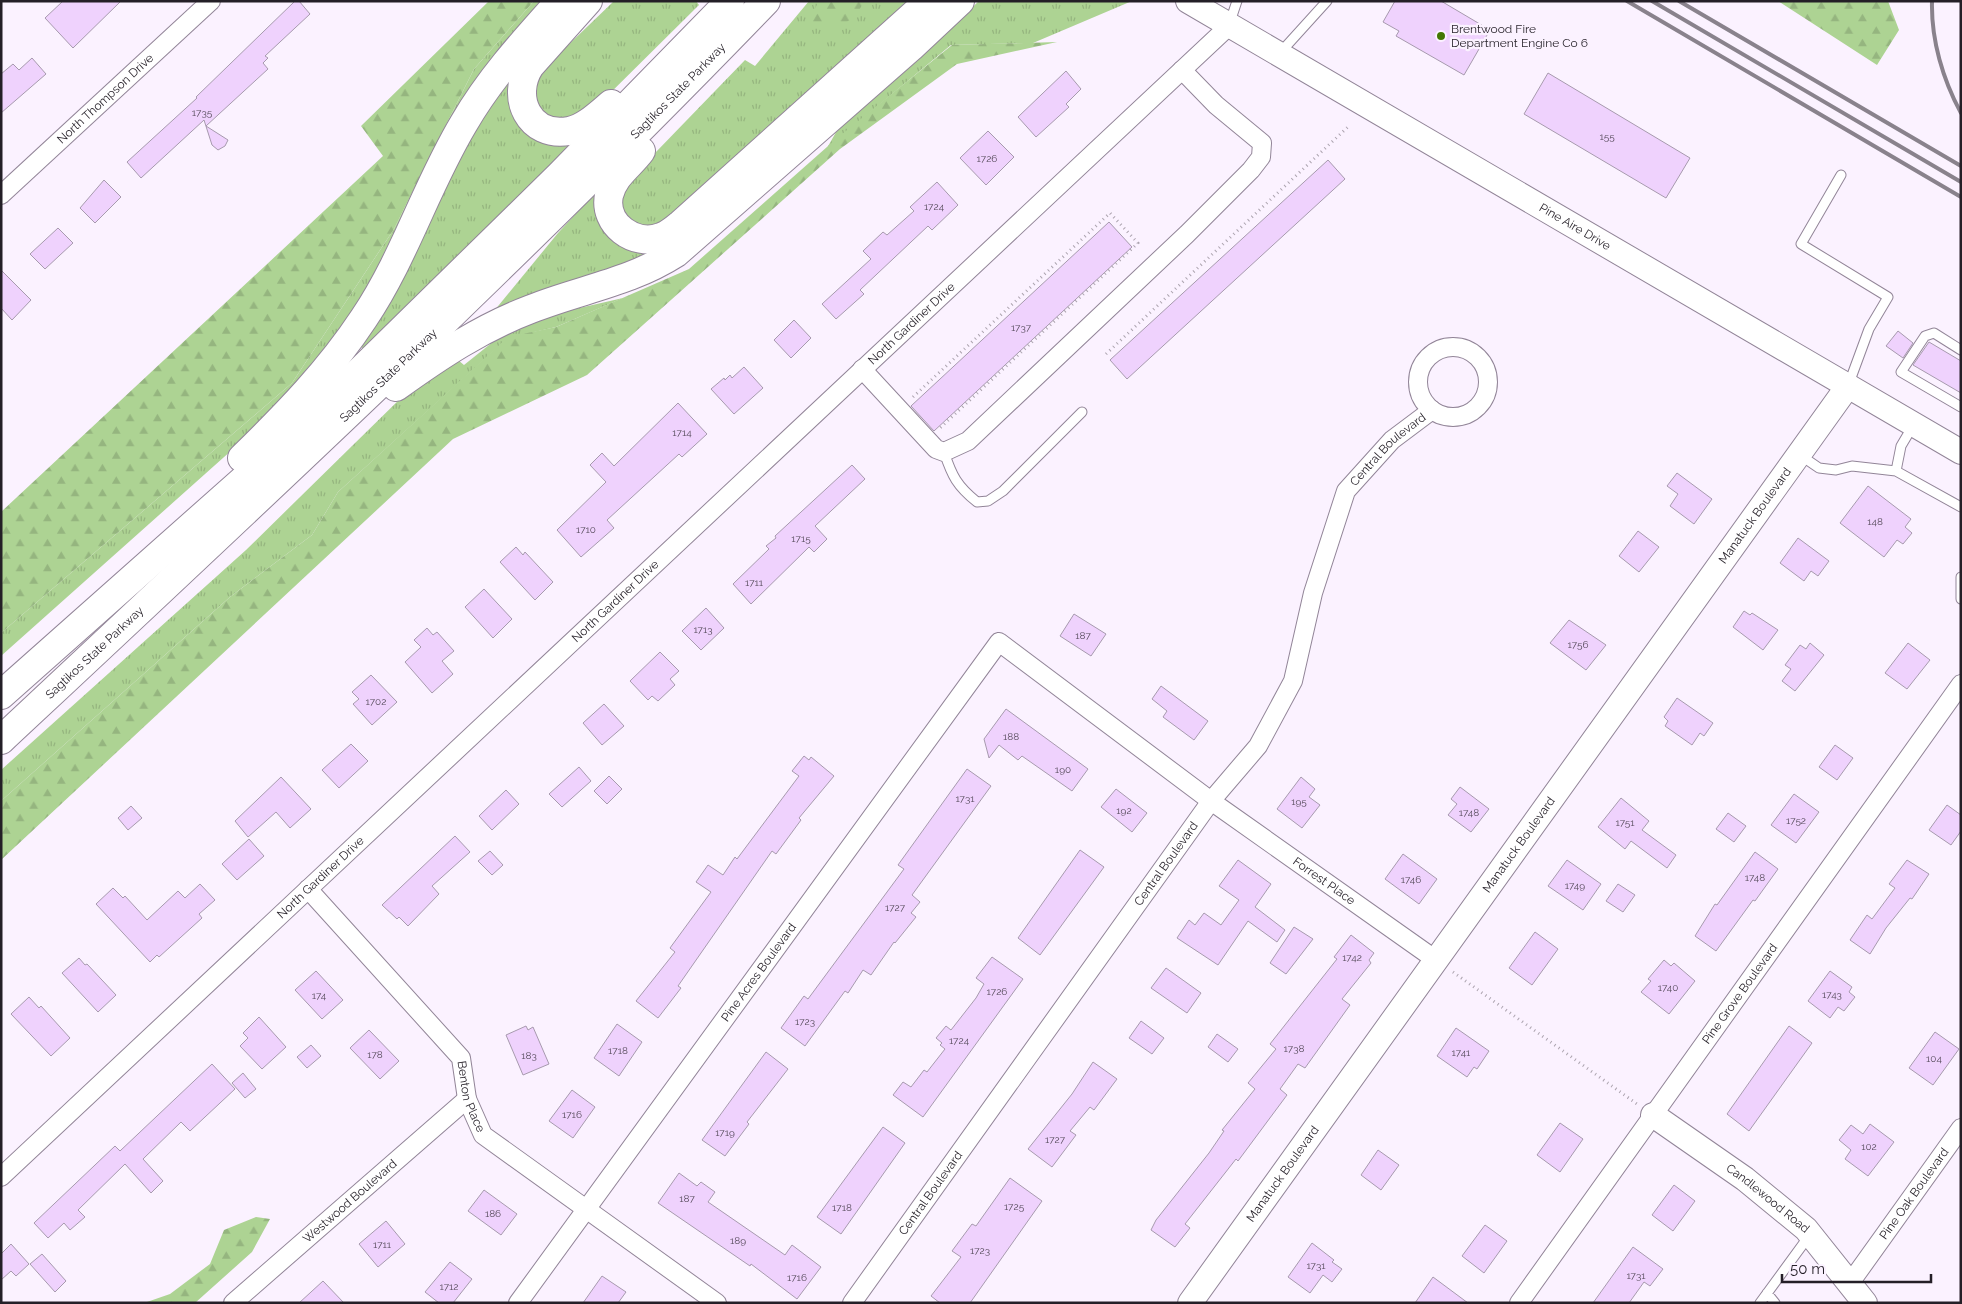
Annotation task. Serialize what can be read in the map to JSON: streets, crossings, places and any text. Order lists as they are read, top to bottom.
{
  "streets": {
    "highway": ["Sagtikos State Parkway"],
    "street": [
      "North Thompson Drive",
      "Pine Aire Drive",
      "North Gardiner Drive",
      "Central Boulevard",
      "Manatuck Boulevard",
      "Forrest Place",
      "Pine Acres Boulevard",
      "Pine Grove Boulevard",
      "Benton Place",
      "Pine Oak Boulevard",
      "Candlewood Road",
      "Westwood Boulevard"
    ]
  },
  "crossings": [
    ["Pine Aire Drive", "North Gardiner Drive"],
    ["Pine Aire Drive", "Manatuck Boulevard"],
    ["North Gardiner Drive", "Benton Place"],
    ["Central Boulevard", "Forrest Place"],
    ["Manatuck Boulevard", "Forrest Place"],
    ["Forrest Place", "Pine Acres Boulevard"],
    ["Pine Acres Boulevard", "Benton Place"],
    ["Pine Grove Boulevard", "Candlewood Road"],
    ["Benton Place", "Westwood Boulevard"],
    ["Pine Oak Boulevard", "Candlewood Road"]
  ],
  "places": ["Brentwood Fire Department Engine Co 6"],
  "house_numbers": [
    "1735",
    "155",
    "1726",
    "1724",
    "1737",
    "1714",
    "148",
    "1710",
    "1715",
    "1711",
    "1713",
    "187",
    "1756",
    "1702",
    "188",
    "190",
    "1731",
    "195",
    "192",
    "1748",
    "1752",
    "1751",
    "1748",
    "1746",
    "1749",
    "1727",
    "1742",
    "1740",
    "1726",
    "1743",
    "174",
    "1723",
    "1724",
    "1738",
    "1718",
    "1741",
    "178",
    "183",
    "104",
    "1716",
    "1719",
    "1727",
    "102",
    "187",
    "1725",
    "1718",
    "186",
    "189",
    "1711",
    "1723",
    "1731",
    "1731",
    "1716",
    "1712"
  ],
  "scale_bar": "50 m"
}
